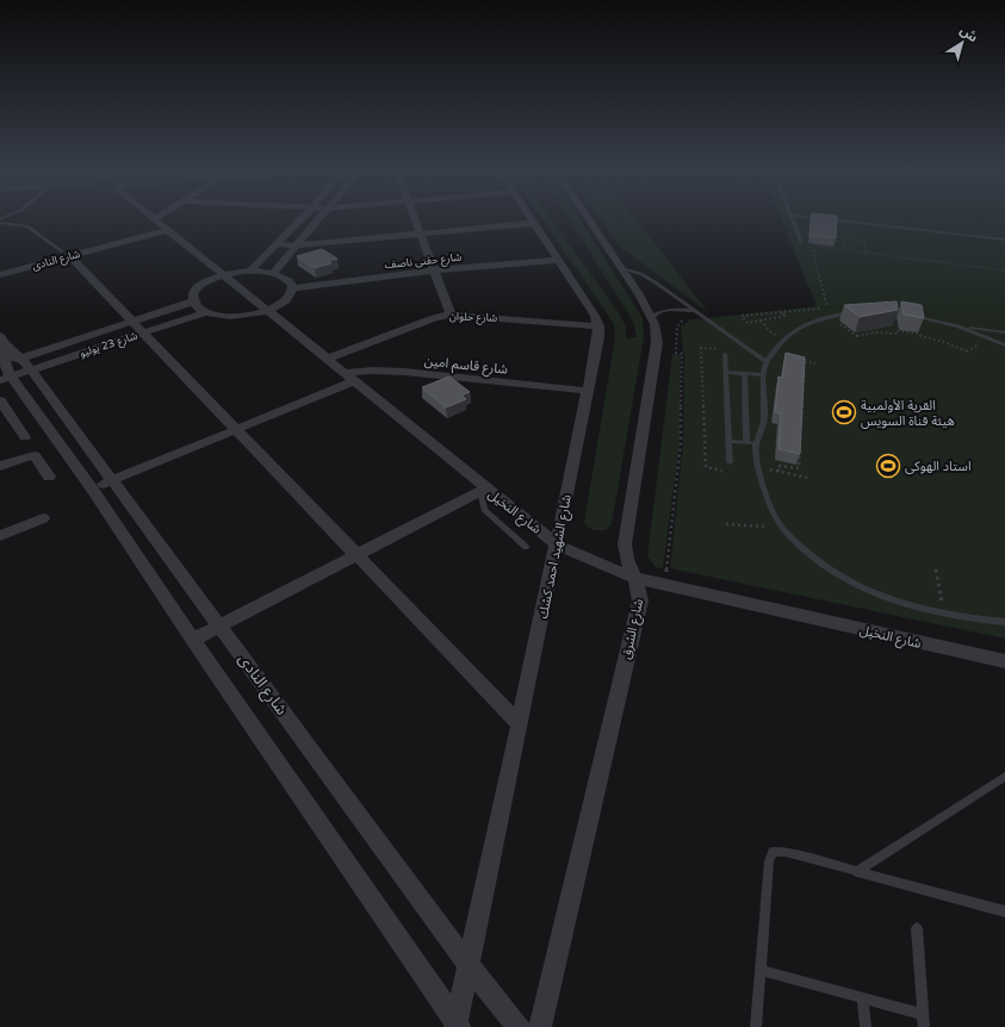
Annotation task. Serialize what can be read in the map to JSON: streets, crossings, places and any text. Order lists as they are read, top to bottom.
{
  "streets": {
    "street": [
      "شارع النادى",
      "شارع حفنى ناصف",
      "شارع حلوان",
      "شارع 23 يوليو",
      "شارع قاسم امين",
      "شارع النخيل",
      "شارع الشهيد احمد كشك",
      "شارع الشرق"
    ]
  },
  "crossings": [
    ["شارع النادى", "شارع 23 يوليو"],
    ["شارع النادى", "شارع النخيل"],
    ["شارع النادى", "شارع الشهيد احمد كشك"],
    ["شارع حلوان", "شارع النخيل"],
    ["شارع حلوان", "شارع الشهيد احمد كشك"],
    ["شارع قاسم امين", "شارع النخيل"],
    ["شارع قاسم امين", "شارع الشهيد احمد كشك"],
    ["شارع النخيل", "شارع الشهيد احمد كشك"],
    ["شارع النخيل", "شارع الشرق"]
  ],
  "places": {
    "sports": ["القرية الأولمبية هيئة قناة السويس", "استاد الهوكى"]
  },
  "north": "top right"
}
